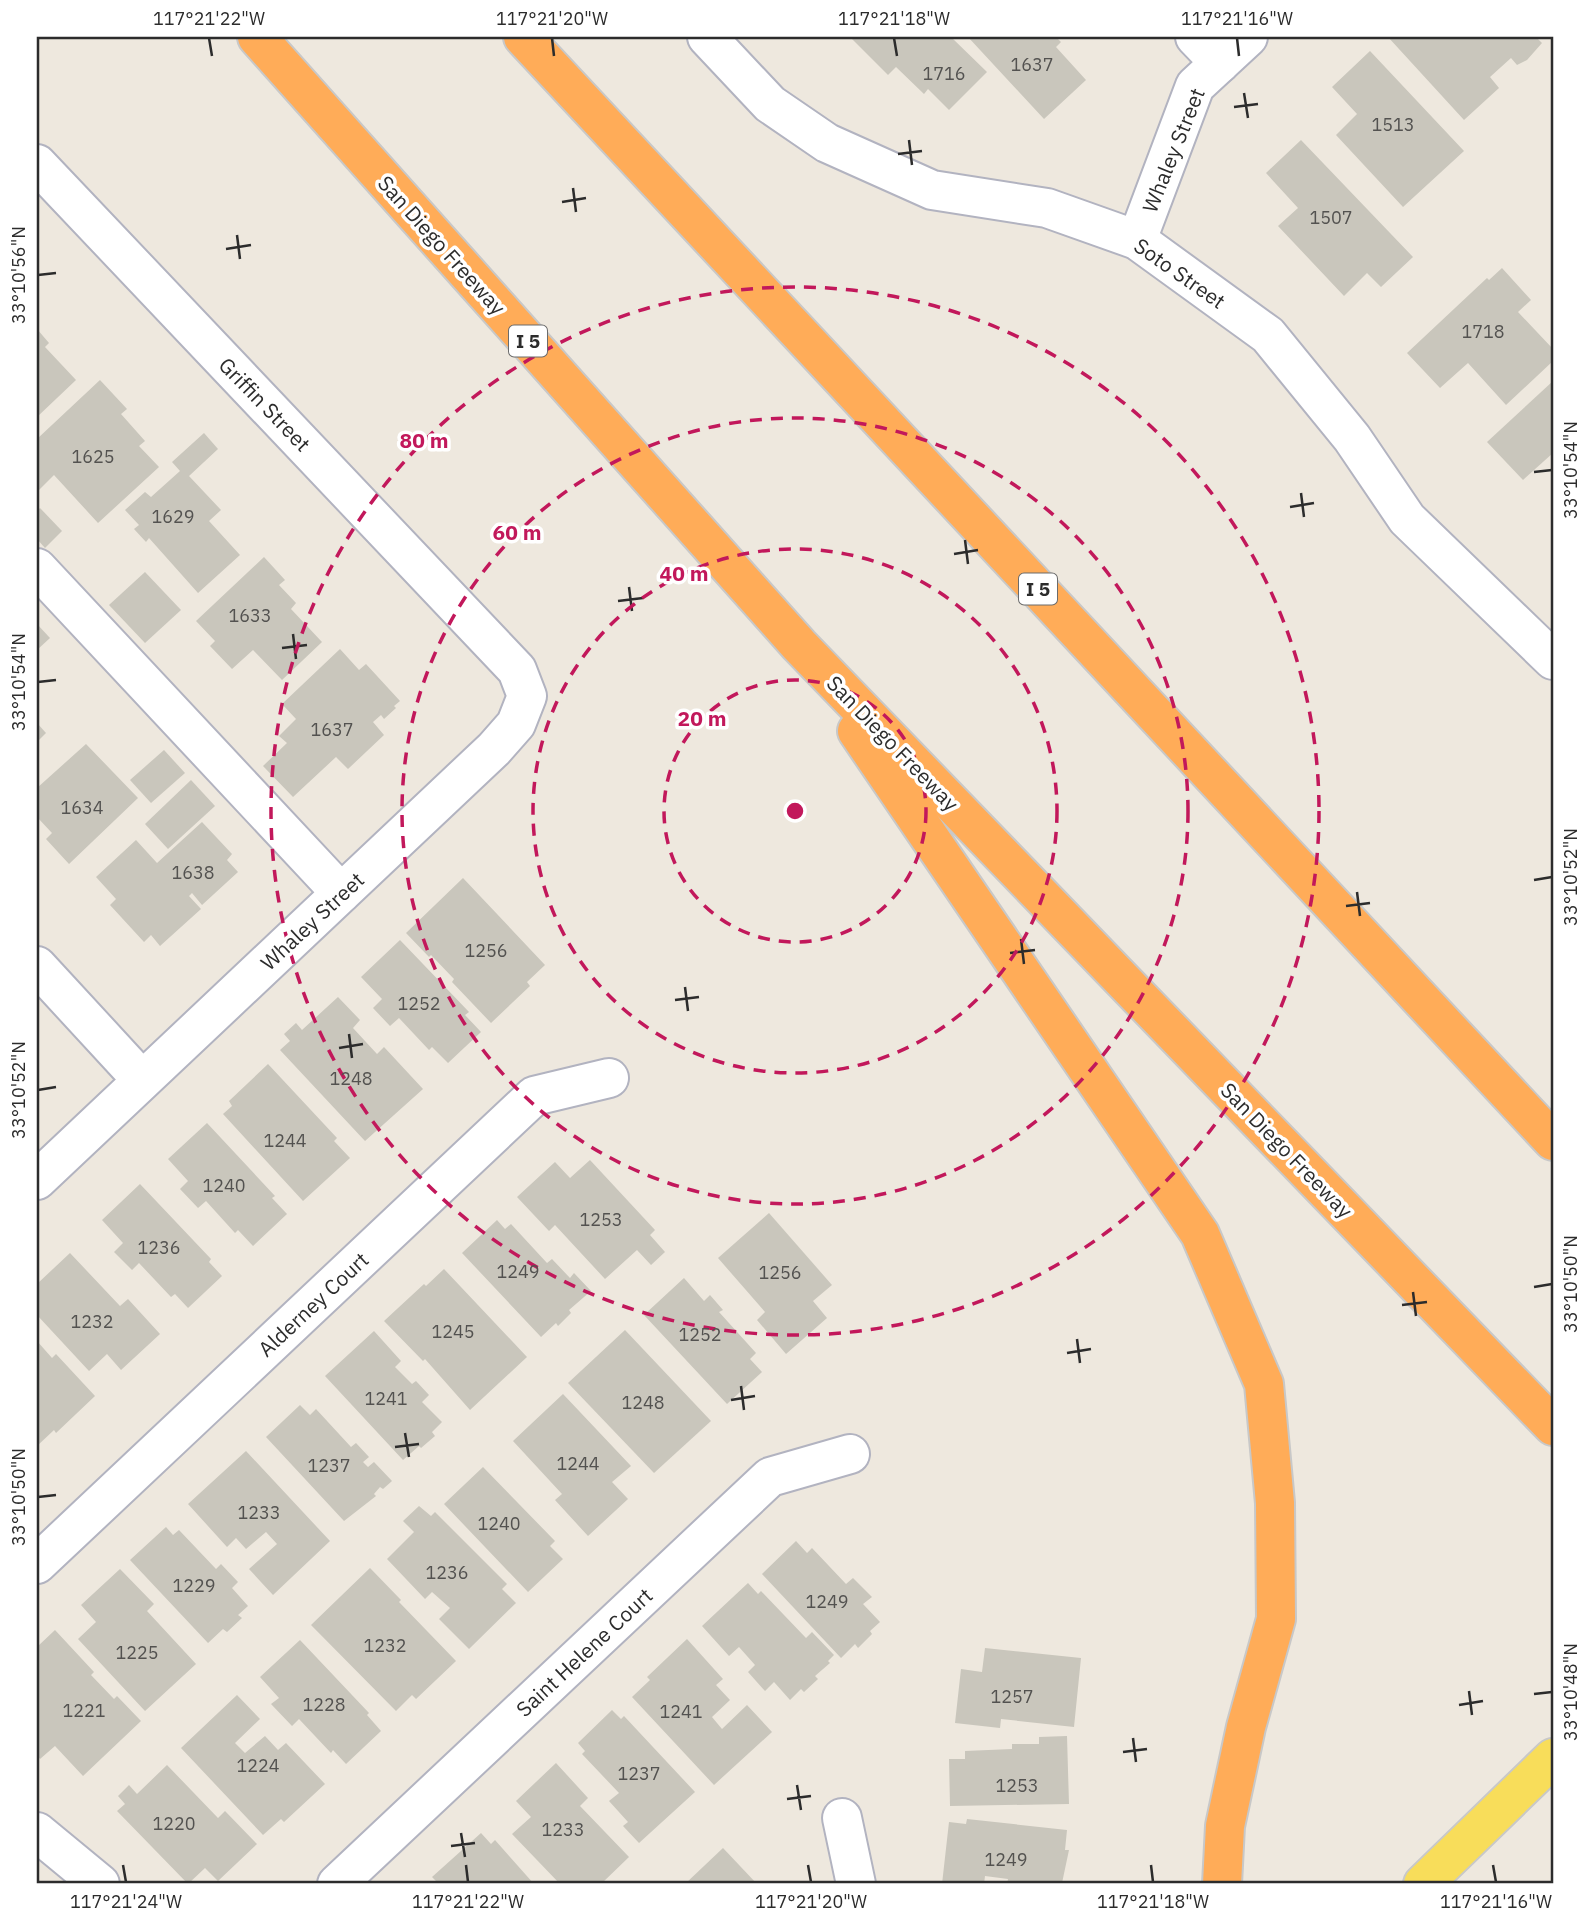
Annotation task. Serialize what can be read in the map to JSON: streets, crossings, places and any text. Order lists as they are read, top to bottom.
{
  "streets": {
    "highway": ["San Diego Freeway", "I 5"],
    "street": [
      "Whaley Street",
      "Soto Street",
      "Griffin Street",
      "Alderney Court",
      "Saint Helene Court"
    ]
  },
  "crossings": [
    ["Whaley Street", "Soto Street"],
    ["Whaley Street", "Griffin Street"]
  ],
  "house_numbers": [
    "1637",
    "1716",
    "1513",
    "1507",
    "1718",
    "1625",
    "1629",
    "1633",
    "1637",
    "1634",
    "1638",
    "1256",
    "1252",
    "1248",
    "1244",
    "1240",
    "1253",
    "1236",
    "1249",
    "1256",
    "1232",
    "1245",
    "1252",
    "1241",
    "1248",
    "1244",
    "1237",
    "1233",
    "1240",
    "1236",
    "1229",
    "1249",
    "1232",
    "1225",
    "1257",
    "1228",
    "1221",
    "1241",
    "1224",
    "1237",
    "1253",
    "1220",
    "1233",
    "1249"
  ],
  "coordinates": [
    "117°21'22\"W",
    "117°21'20\"W",
    "117°21'18\"W",
    "117°21'16\"W",
    "33°10'56\"N",
    "33°10'54\"N",
    "33°10'52\"N",
    "33°10'50\"N",
    "33°10'48\"N",
    "117°21'24\"W"
  ],
  "rings": [
    "80 m",
    "60 m",
    "40 m",
    "20 m"
  ]
}
